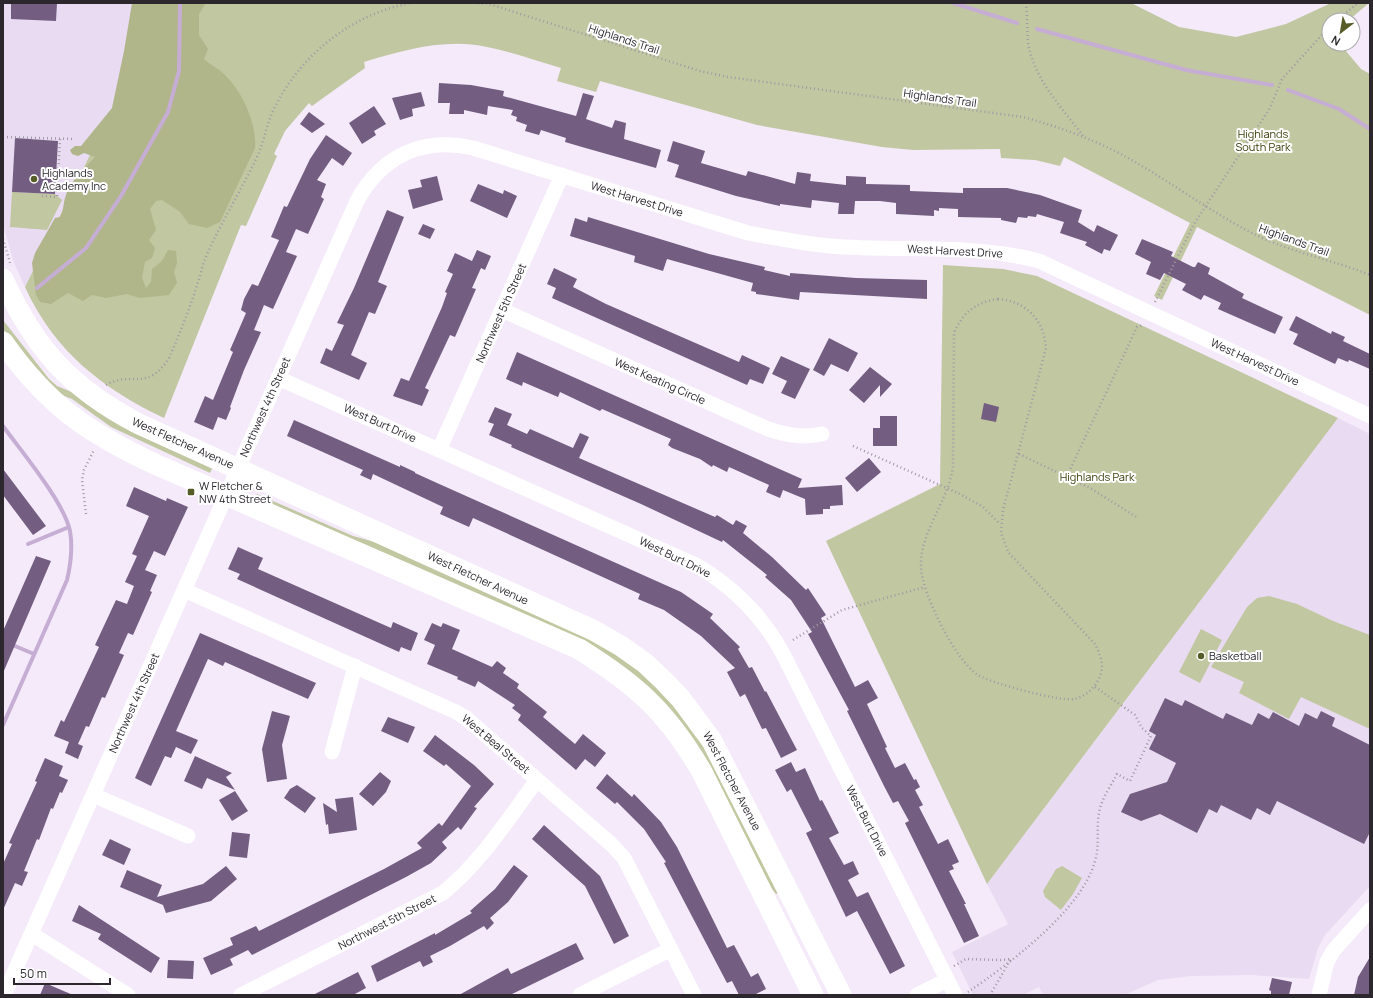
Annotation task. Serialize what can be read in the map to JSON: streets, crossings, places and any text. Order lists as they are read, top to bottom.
{
  "streets": {
    "main road": ["West Fletcher Avenue"],
    "street": [
      "West Harvest Drive",
      "Northwest 5th Street",
      "West Keating Circle",
      "Northwest 4th Street",
      "West Burt Drive",
      "West Beal Street"
    ],
    "path": ["Highlands Trail"]
  },
  "crossings": [
    ["West Harvest Drive", "Northwest 5th Street"],
    ["West Harvest Drive", "Northwest 4th Street"],
    ["Northwest 5th Street", "West Keating Circle"],
    ["Northwest 5th Street", "Northwest 4th Street"],
    ["Northwest 5th Street", "West Burt Drive"],
    ["Northwest 5th Street", "West Beal Street"],
    ["Northwest 4th Street", "West Burt Drive"],
    ["Northwest 4th Street", "West Fletcher Avenue"],
    ["Northwest 4th Street", "West Beal Street"]
  ],
  "parks": ["Highlands South Park", "Highlands Park"],
  "places": {
    "other": ["Highlands Academy Inc", "Basketball"],
    "transit": ["W Fletcher & NW 4th Street"]
  },
  "scale_bar": "50 m",
  "north": "bottom left"
}
